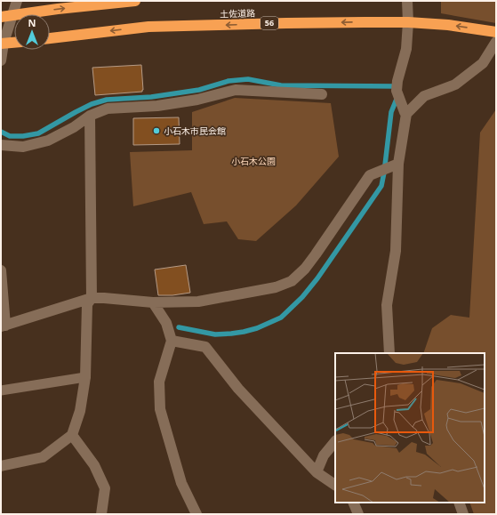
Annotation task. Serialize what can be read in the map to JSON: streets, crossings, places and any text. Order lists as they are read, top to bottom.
{
  "streets": {
    "highway": ["土佐道路", "56"]
  },
  "one_way": ["土佐道路"],
  "parks": ["小石木公園"],
  "places": ["小石木市民会館"],
  "north": "top"
}
